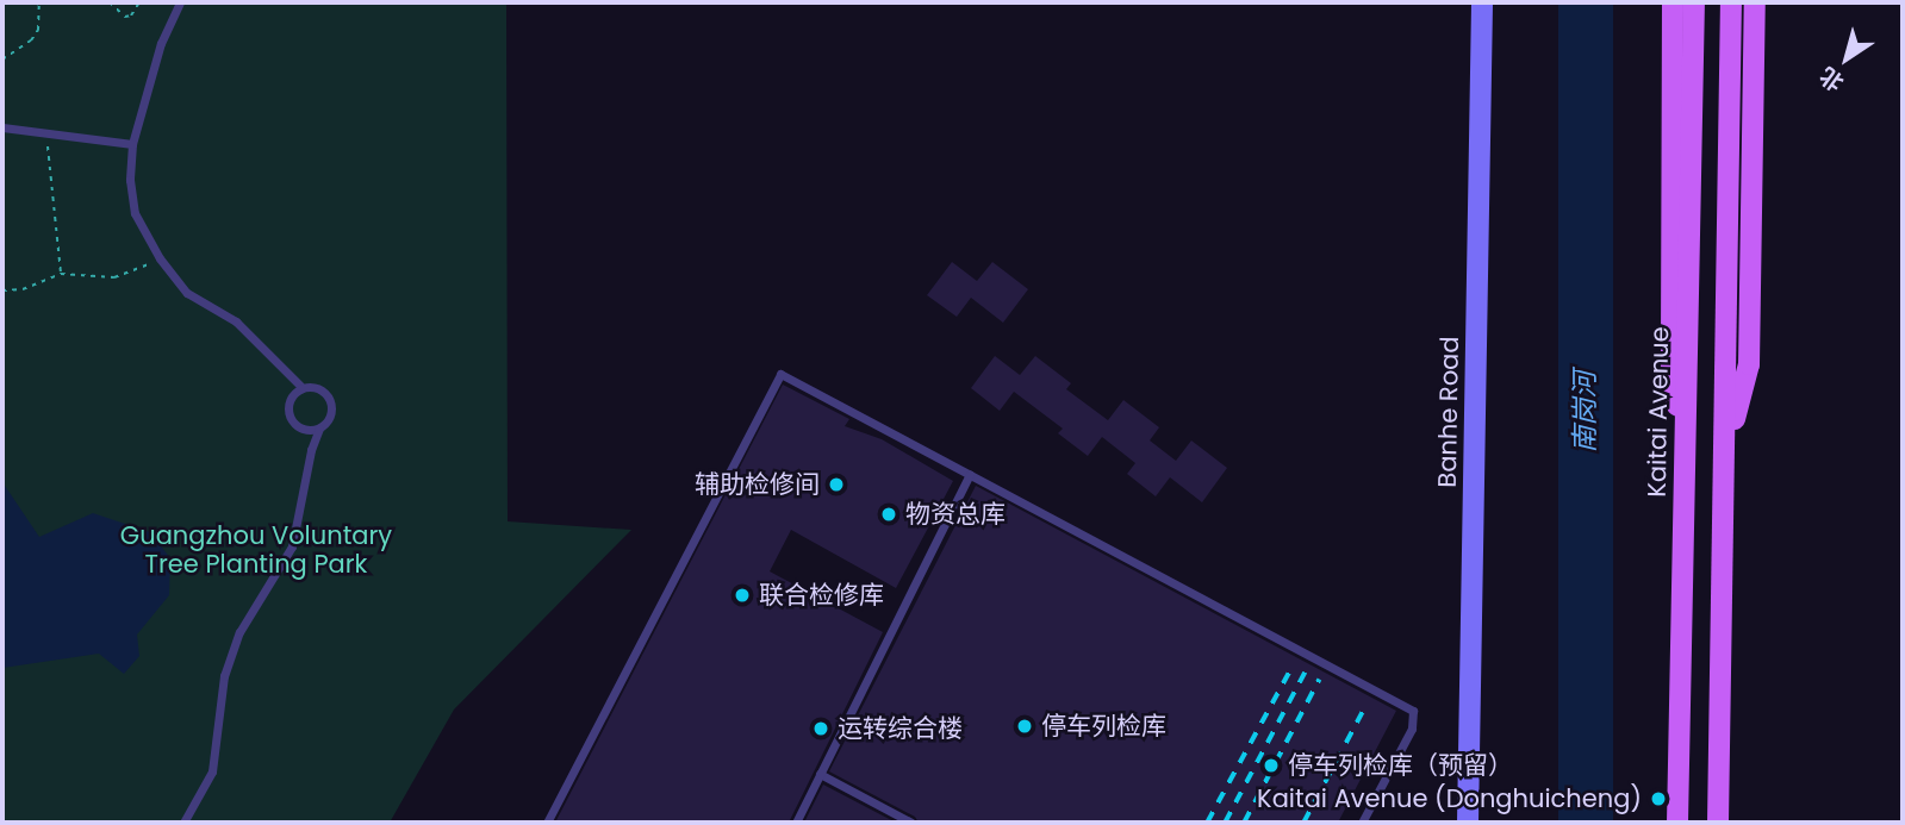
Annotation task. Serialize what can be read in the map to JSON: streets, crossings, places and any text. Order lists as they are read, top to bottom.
{
  "streets": {
    "main road": ["Kaitai Avenue"],
    "street": ["Banhe Road"]
  },
  "water": ["南岗河"],
  "parks": ["Guangzhou Voluntary Tree Planting Park"],
  "places": [
    "辅助检修间",
    "物资总库",
    "联合检修库",
    "停车列检库",
    "运转综合楼",
    "停车列检库（预留）",
    "Kaitai Avenue (Donghuicheng)"
  ],
  "north": "bottom left"
}
